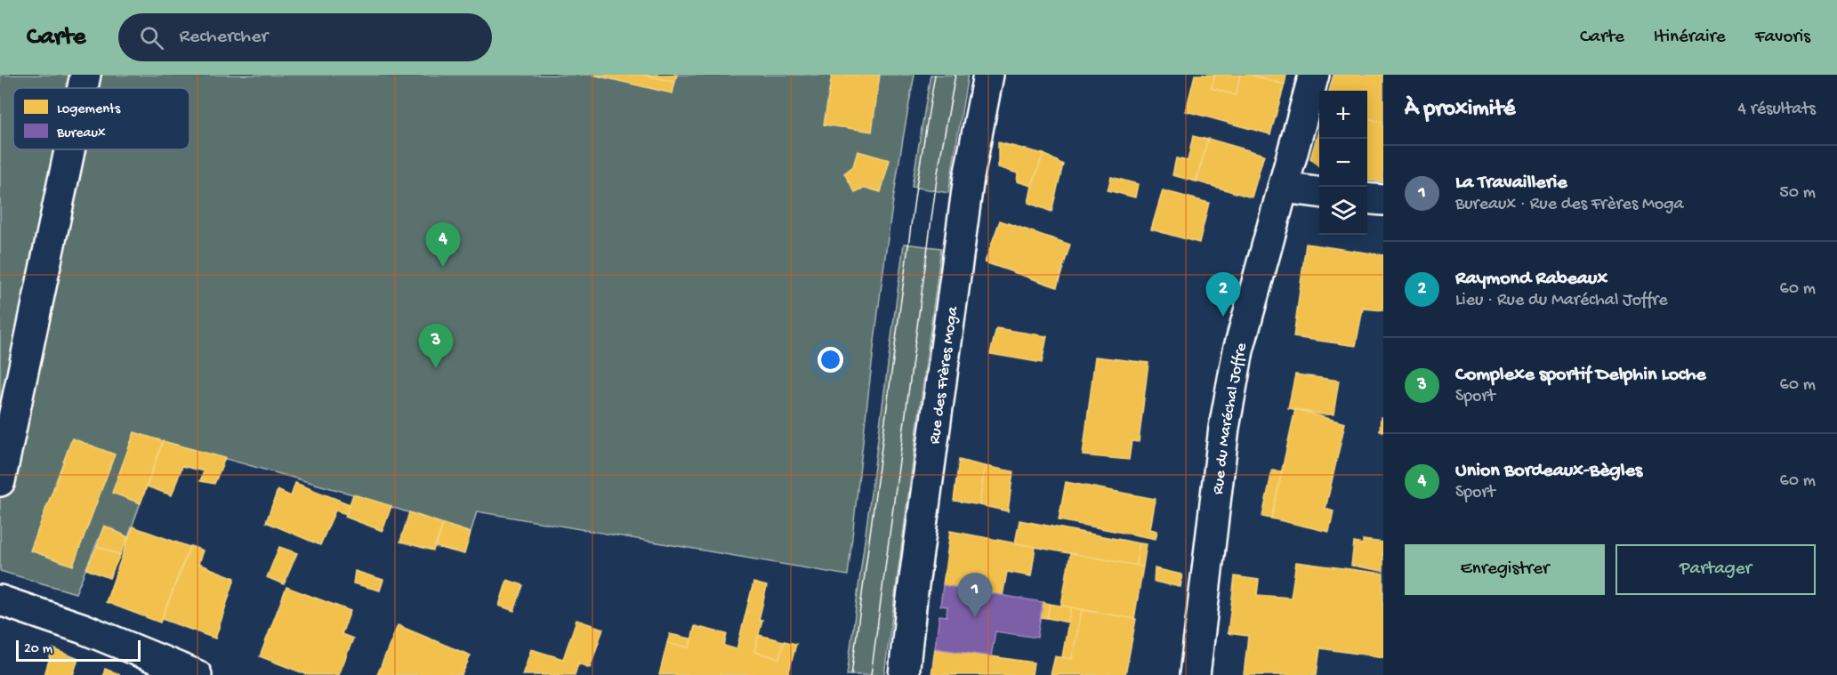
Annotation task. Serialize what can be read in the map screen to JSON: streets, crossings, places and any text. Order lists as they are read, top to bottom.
{
  "streets": {
    "street": ["Rue des Frères Moga", "Rue du Maréchal Joffre"]
  },
  "legend": ["Logements", "Bureaux"],
  "scale_bar": "20 m",
  "page": {
    "header": "Carte",
    "search": "Rechercher",
    "nav": ["Carte", "Itinéraire", "Favoris"],
    "heading": ["À proximité", "4 résultats"],
    "map_buttons": ["+", "−"],
    "list": [
      {
        "mark": "1",
        "name": "La Travaillerie",
        "note": "Bureaux · Rue des Frères Moga",
        "value": "50 m"
      },
      {
        "mark": "2",
        "name": "Raymond Rabeaux",
        "note": "Lieu · Rue du Maréchal Joffre",
        "value": "60 m"
      },
      {
        "mark": "3",
        "name": "Complexe sportif Delphin Loche",
        "note": "Sport",
        "value": "60 m"
      },
      {
        "mark": "4",
        "name": "Union Bordeaux-Bègles",
        "note": "Sport",
        "value": "60 m"
      }
    ],
    "pins": [
      "4",
      "2",
      "3",
      "1"
    ],
    "buttons": ["Enregistrer", "Partager"],
    "scale": "20 m"
  }
}
